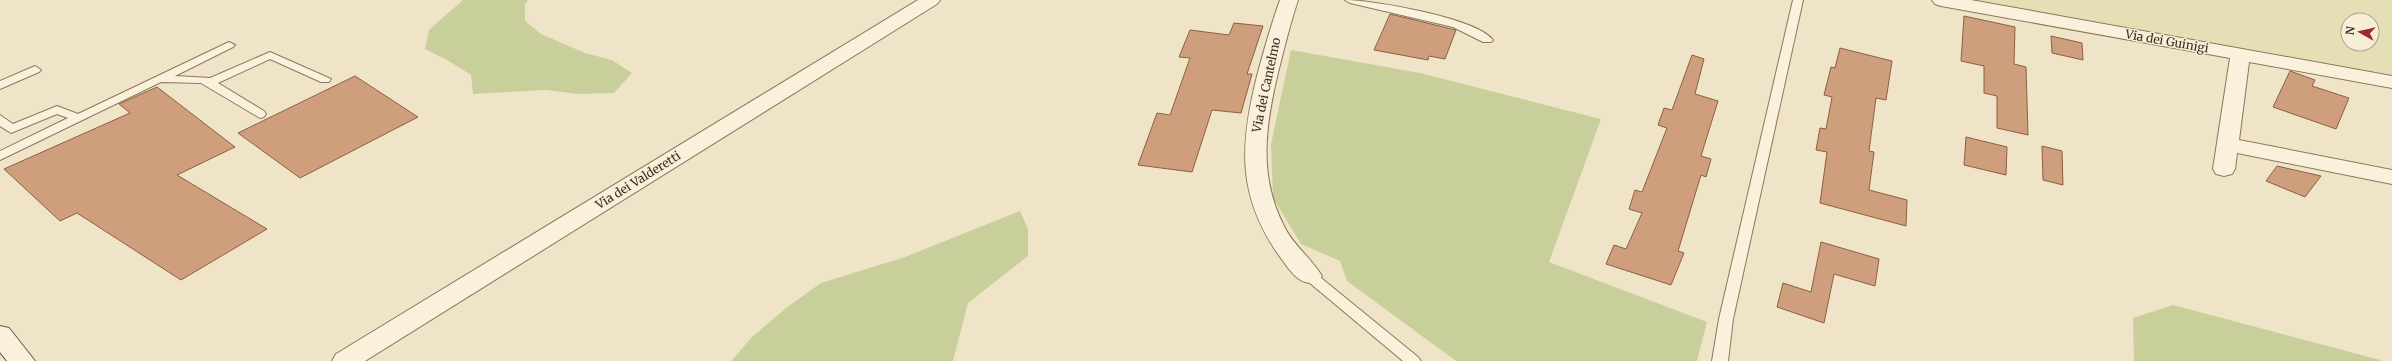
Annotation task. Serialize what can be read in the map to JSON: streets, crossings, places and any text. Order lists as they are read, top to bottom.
{
  "streets": {
    "street": ["Via dei Guinigi", "Via dei Cantelmo", "Via dei Valderetti"]
  },
  "north": "left"
}
